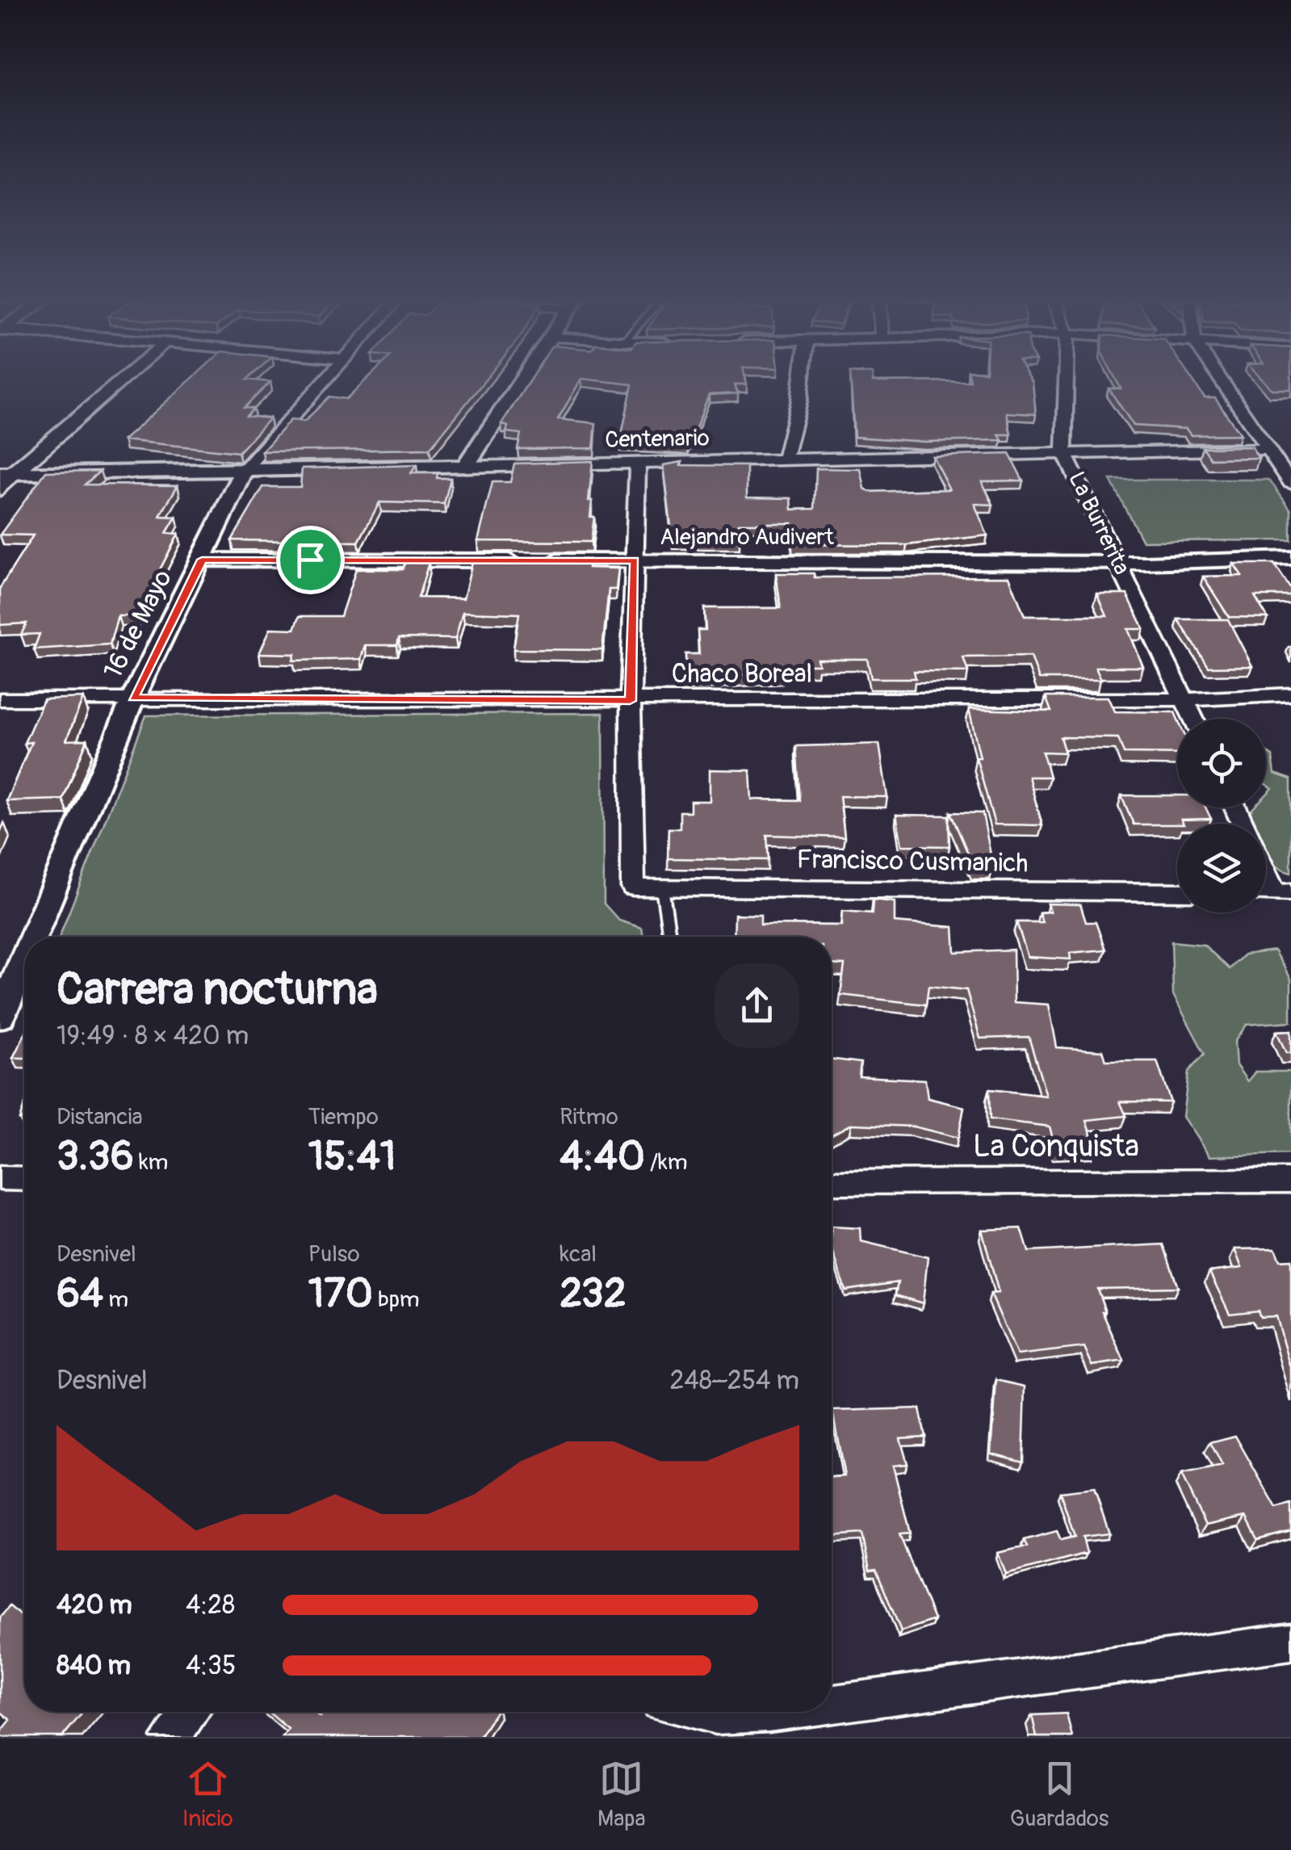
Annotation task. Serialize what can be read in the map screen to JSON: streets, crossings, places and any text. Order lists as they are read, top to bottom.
{
  "streets": {
    "street": [
      "Centenario",
      "La Burrerita",
      "Alejandro Audivert",
      "16 de Mayo",
      "Chaco Boreal",
      "Francisco Cusmanich",
      "La Conquista"
    ]
  },
  "crossings": [
    ["Centenario", "La Burrerita"],
    ["Centenario", "16 de Mayo"],
    ["La Burrerita", "Alejandro Audivert"],
    ["La Burrerita", "Chaco Boreal"],
    ["Alejandro Audivert", "16 de Mayo"],
    ["16 de Mayo", "Chaco Boreal"],
    ["Chaco Boreal", "Francisco Cusmanich"]
  ],
  "page": {
    "heading": ["Carrera nocturna", "19:49 · 8 × 420 m"],
    "stats": [
      ["Distancia", "3.36 km"],
      ["Tiempo", "15:41"],
      ["Ritmo", "4:40 /km"],
      ["Desnivel", "64 m"],
      ["Pulso", "170 bpm"],
      ["kcal", "232"]
    ],
    "chart": ["Desnivel", "248–254 m"],
    "list": [
      {
        "name": "420 m",
        "note": "4:28"
      },
      {
        "name": "840 m",
        "note": "4:35"
      }
    ],
    "tabs": ["Inicio", "Mapa", "Guardados"]
  }
}
